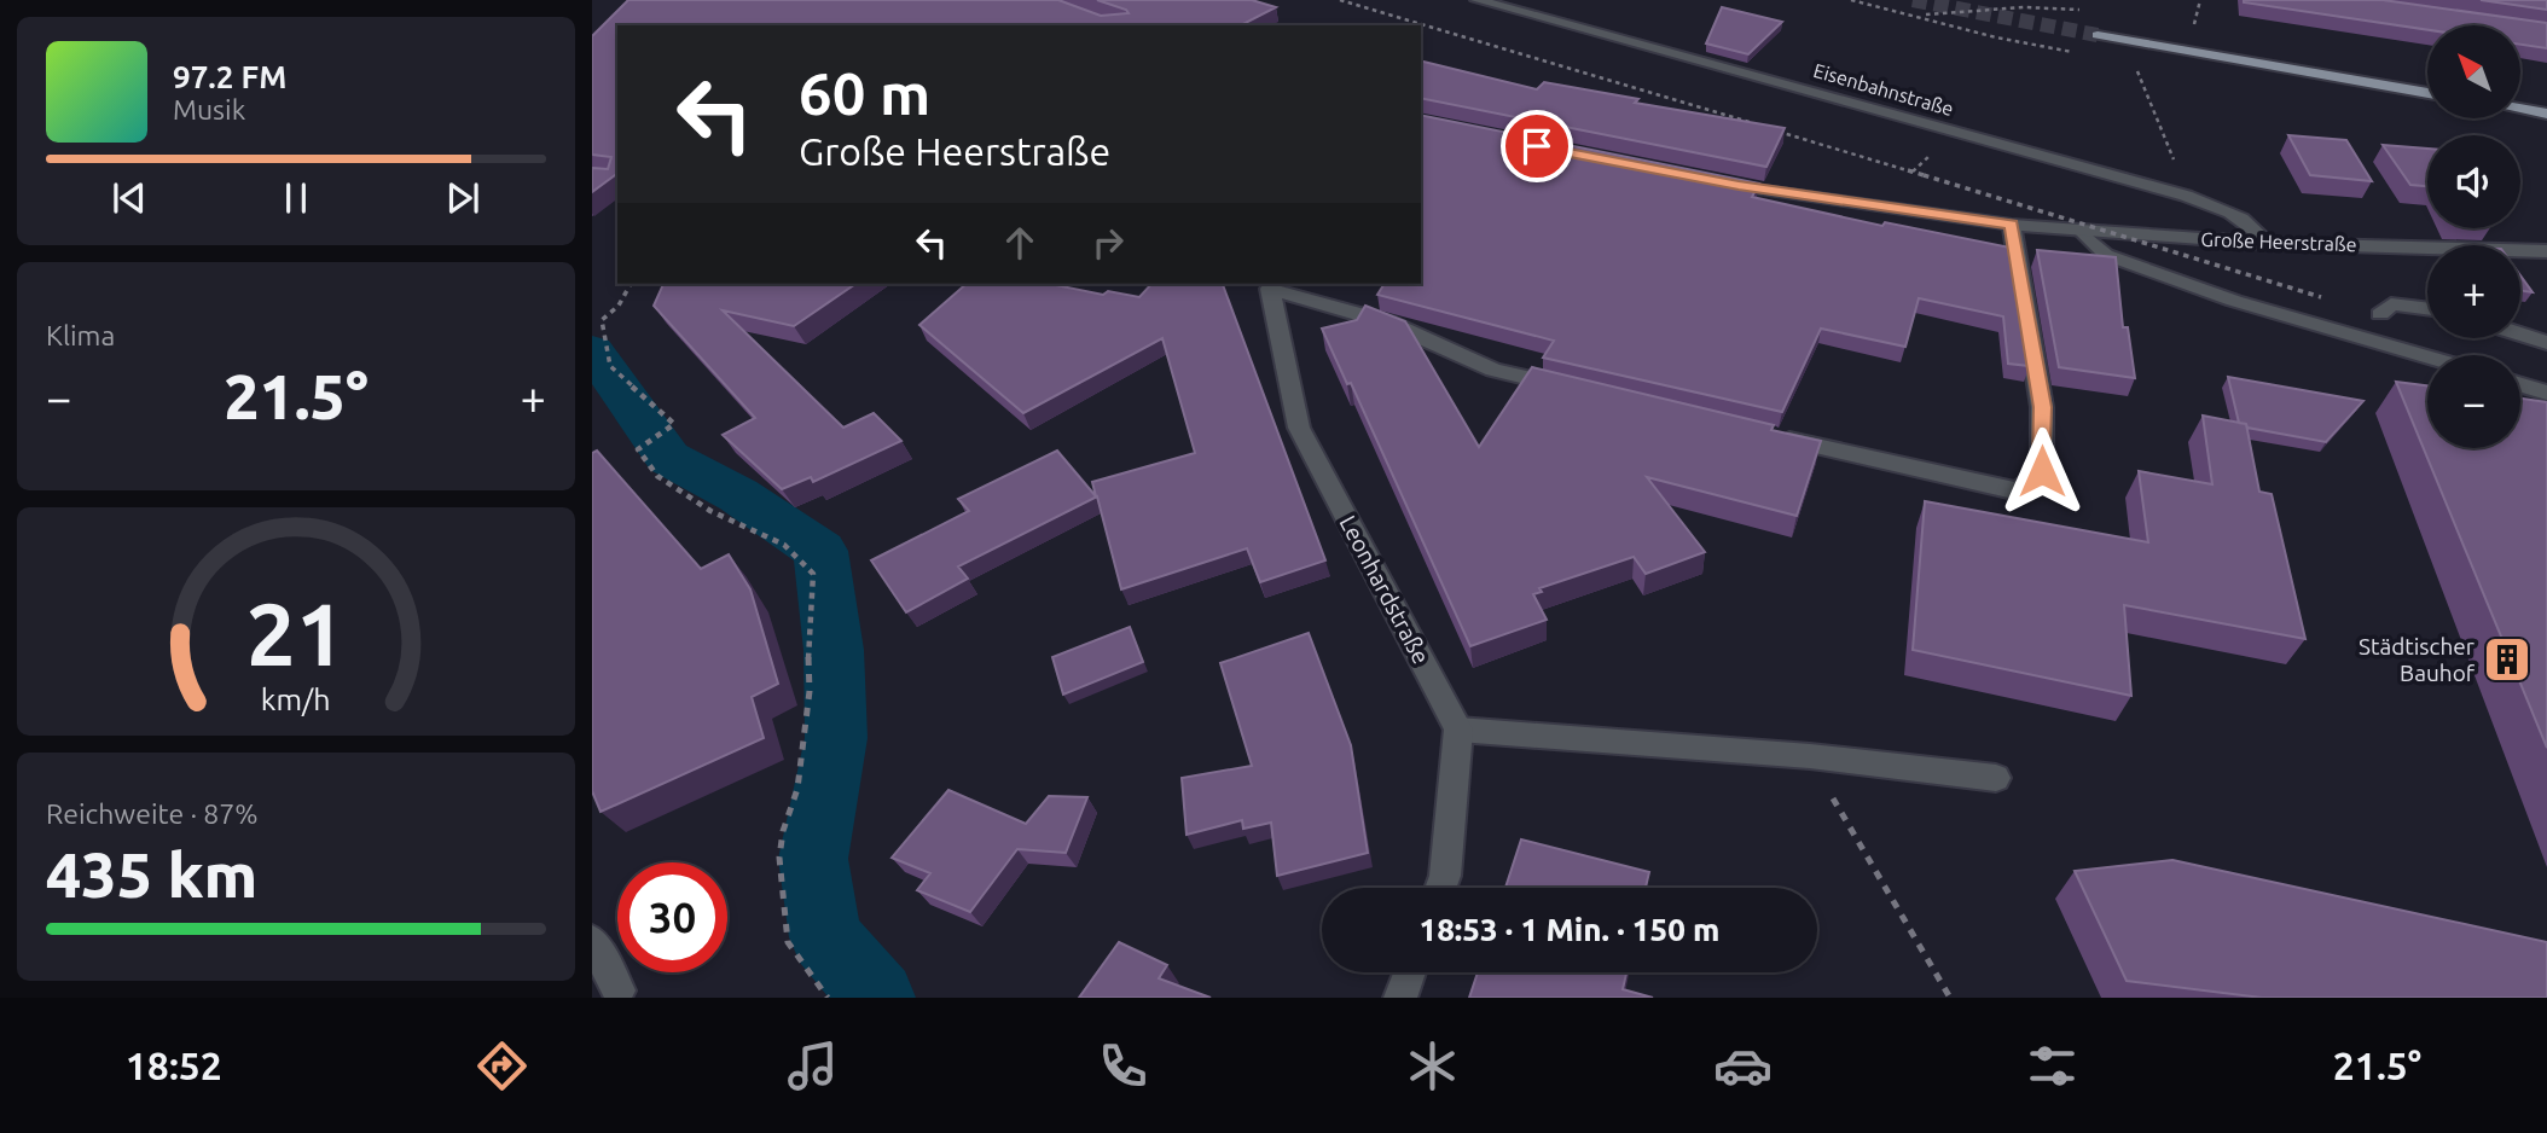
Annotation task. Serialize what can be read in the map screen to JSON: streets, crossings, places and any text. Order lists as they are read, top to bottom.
{
  "streets": {
    "street": ["Eisenbahnstraße", "Große Heerstraße", "Leonhardstraße"]
  },
  "crossings": [
    ["Eisenbahnstraße", "Große Heerstraße"]
  ],
  "places": {
    "building": ["Städtischer Bauhof"]
  },
  "north": "top left",
  "page": {
    "map_buttons": ["+", "−"],
    "turn": ["60 m", "Große Heerstraße"],
    "song": ["97.2 FM", "Musik"],
    "tile": [
      "Klima",
      ["Reichweite · 87%", "435 km"]
    ],
    "heat": ["−", "21.5°", "+"],
    "limit": "30",
    "trip": "18:53 · 1 Min. · 150 m",
    "tabs": ["18:52", "21.5°"],
    "gauge": ["21", "km/h"]
  }
}
